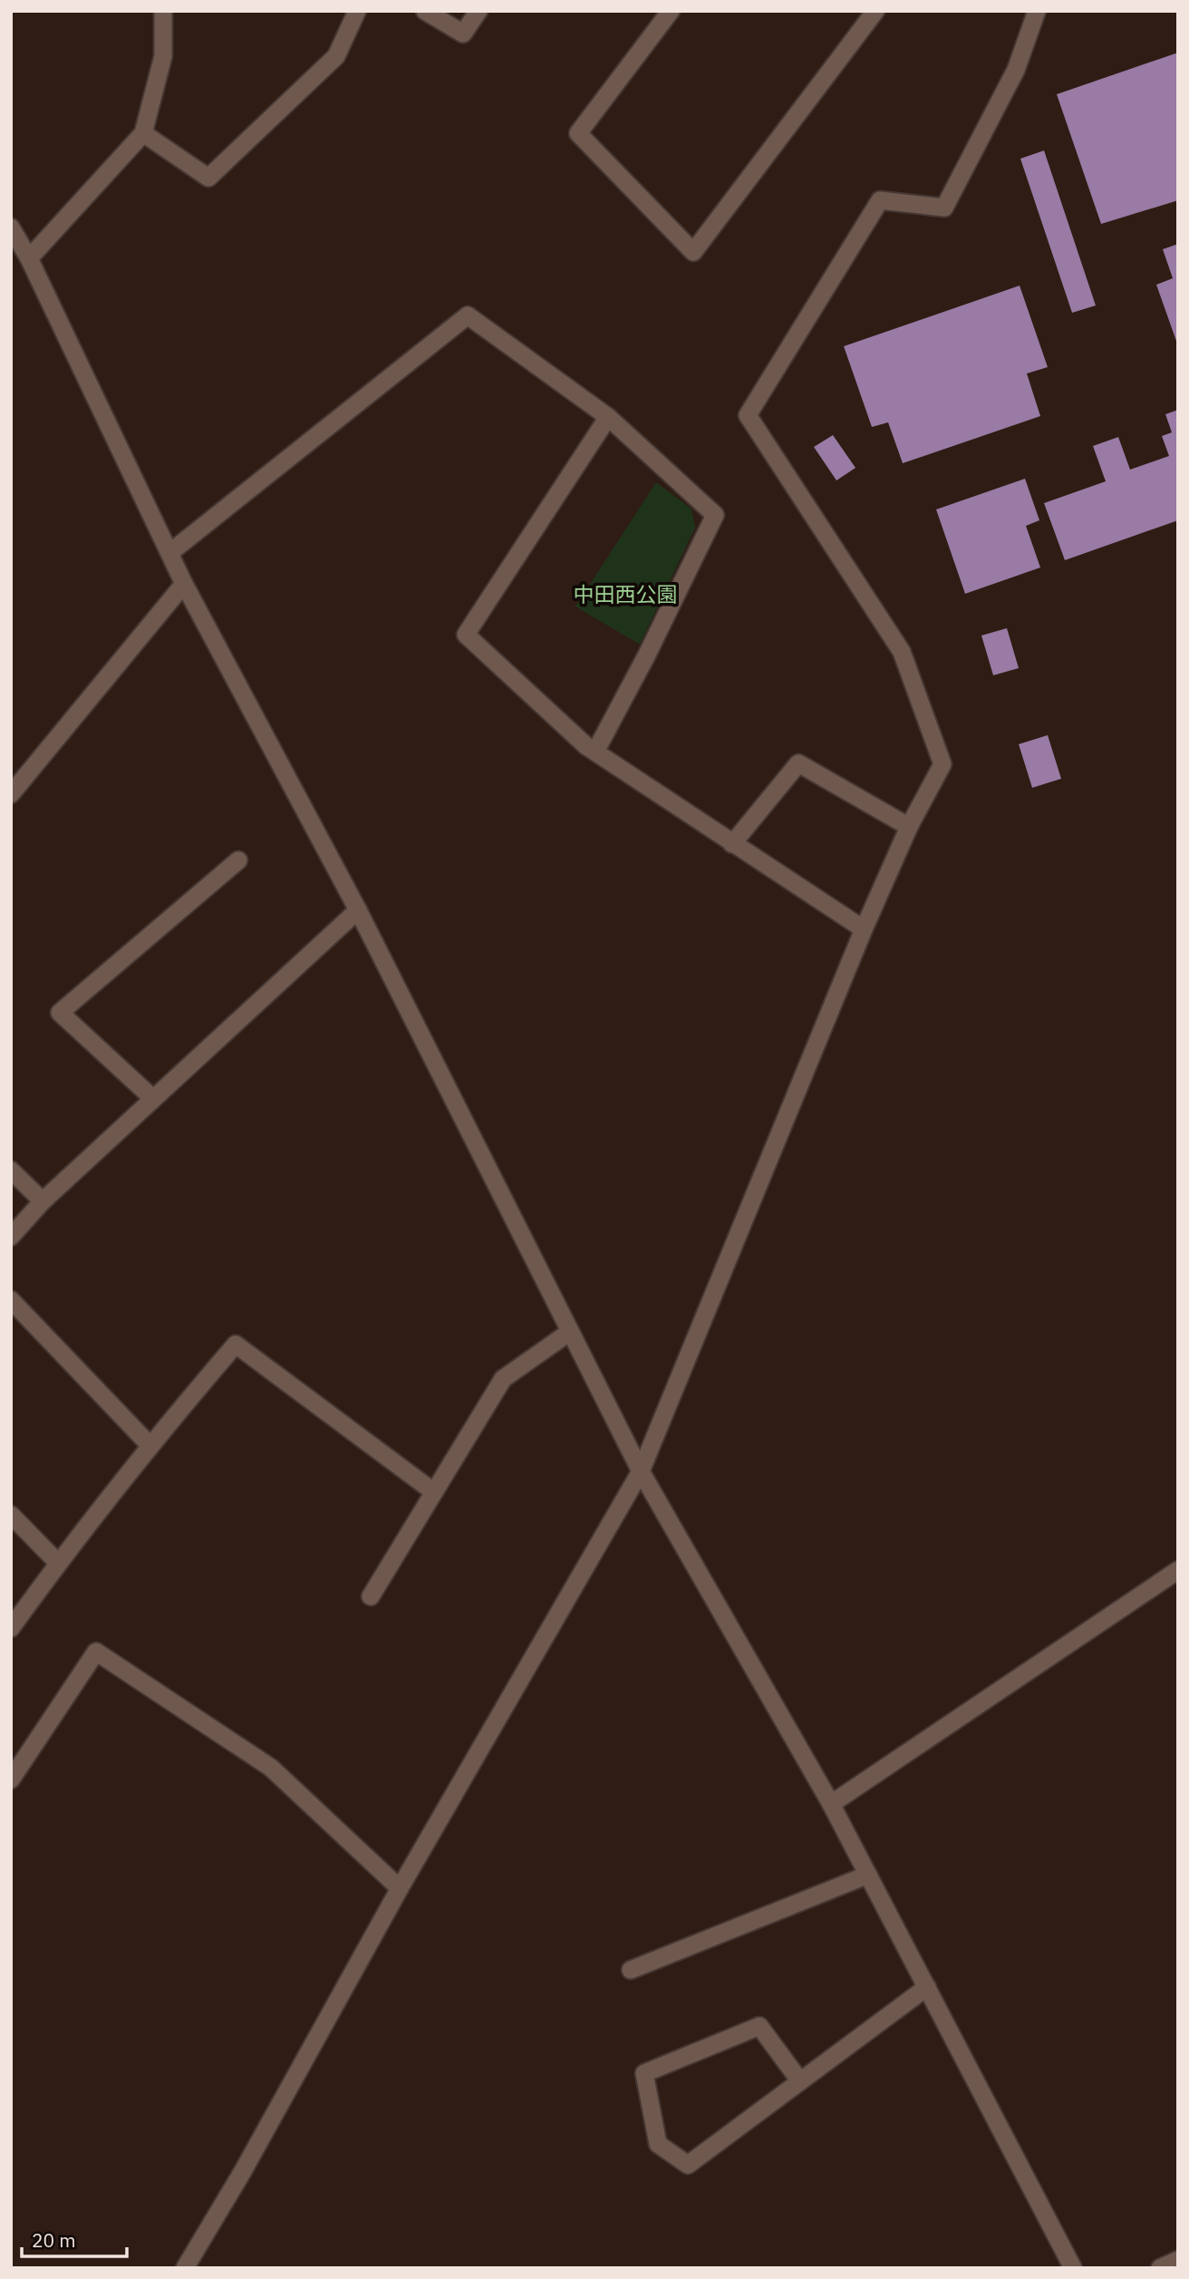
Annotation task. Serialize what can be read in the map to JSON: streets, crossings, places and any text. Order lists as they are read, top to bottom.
{
  "parks": ["中田西公園"],
  "scale_bar": "20 m"
}
